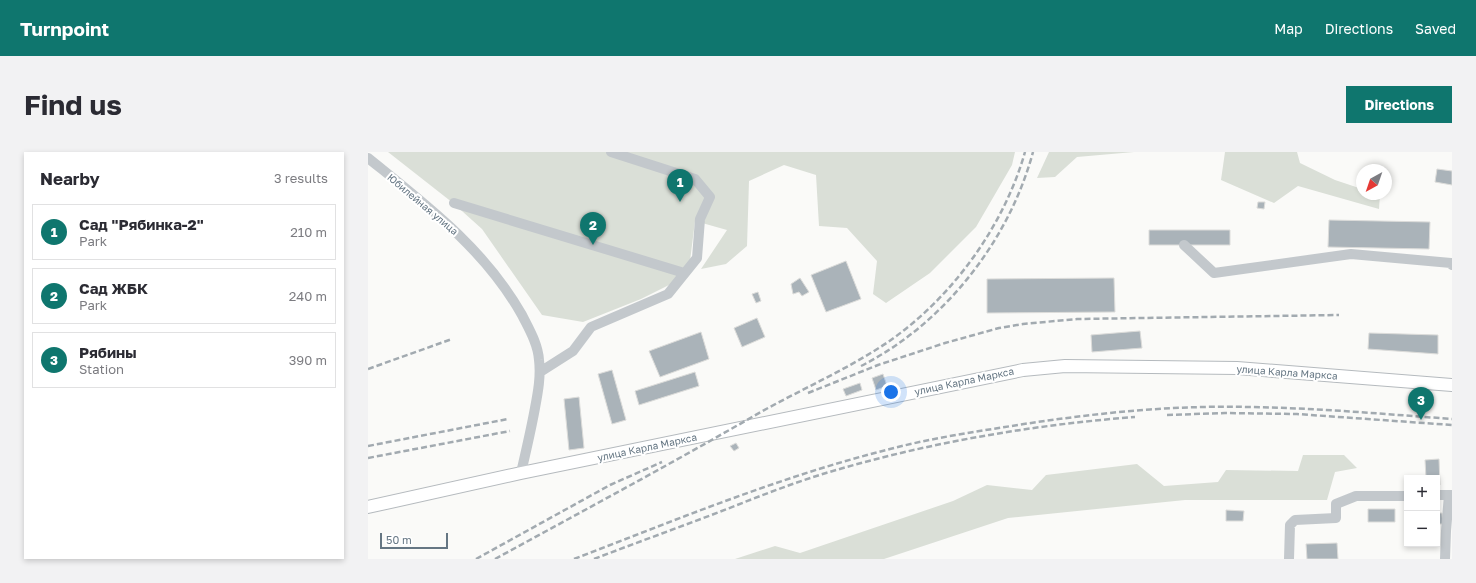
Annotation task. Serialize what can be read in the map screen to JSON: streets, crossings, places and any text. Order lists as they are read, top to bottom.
{
  "streets": {
    "main road": ["улица Карла Маркса"],
    "street": ["Юбилейная улица"]
  },
  "crossings": [
    ["Юбилейная улица", "улица Карла Маркса"]
  ],
  "scale_bar": "50 m",
  "north": "bottom left",
  "page": {
    "header": "Turnpoint",
    "nav": ["Map", "Directions", "Saved"],
    "buttons": "Directions",
    "title": "Find us",
    "heading": ["Nearby", "3 results"],
    "pins": ["1", "2", "3"],
    "list": [
      {
        "mark": "1",
        "name": "Сад \"Рябинка-2\"",
        "note": "Park",
        "value": "210 m"
      },
      {
        "mark": "2",
        "name": "Сад ЖБК",
        "note": "Park",
        "value": "240 m"
      },
      {
        "mark": "3",
        "name": "Рябины",
        "note": "Station",
        "value": "390 m"
      }
    ],
    "map_buttons": ["+", "−"],
    "scale": "50 m"
  }
}
